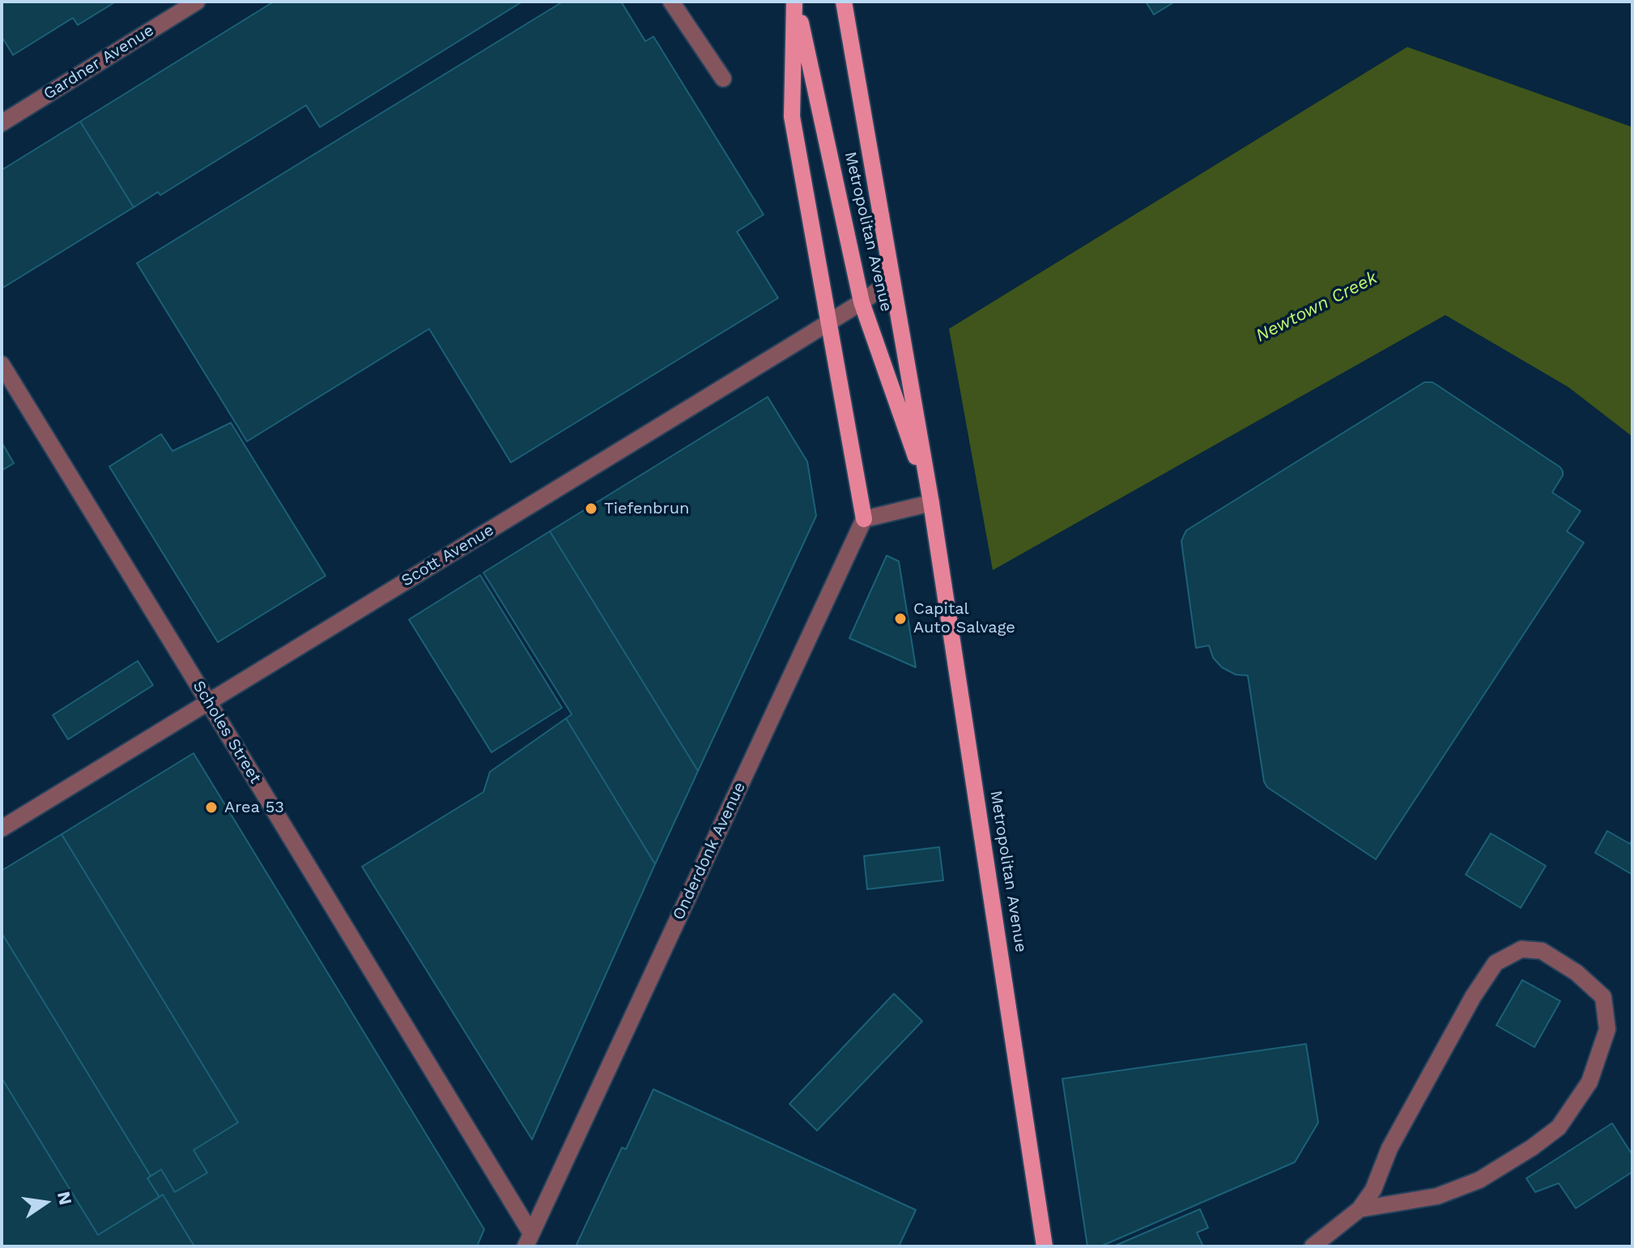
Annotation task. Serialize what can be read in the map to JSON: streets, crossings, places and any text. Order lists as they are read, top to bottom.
{
  "streets": {
    "main road": ["Metropolitan Avenue"],
    "street": [
      "Gardner Avenue",
      "Scott Avenue",
      "Scholes Street",
      "Onderdonk Avenue"
    ]
  },
  "crossings": [
    ["Metropolitan Avenue", "Scott Avenue"],
    ["Scott Avenue", "Scholes Street"],
    ["Scholes Street", "Onderdonk Avenue"]
  ],
  "water": ["Newtown Creek"],
  "places": ["Tiefenbrun", "Capital Auto Salvage", "Area 53"],
  "north": "right"
}
